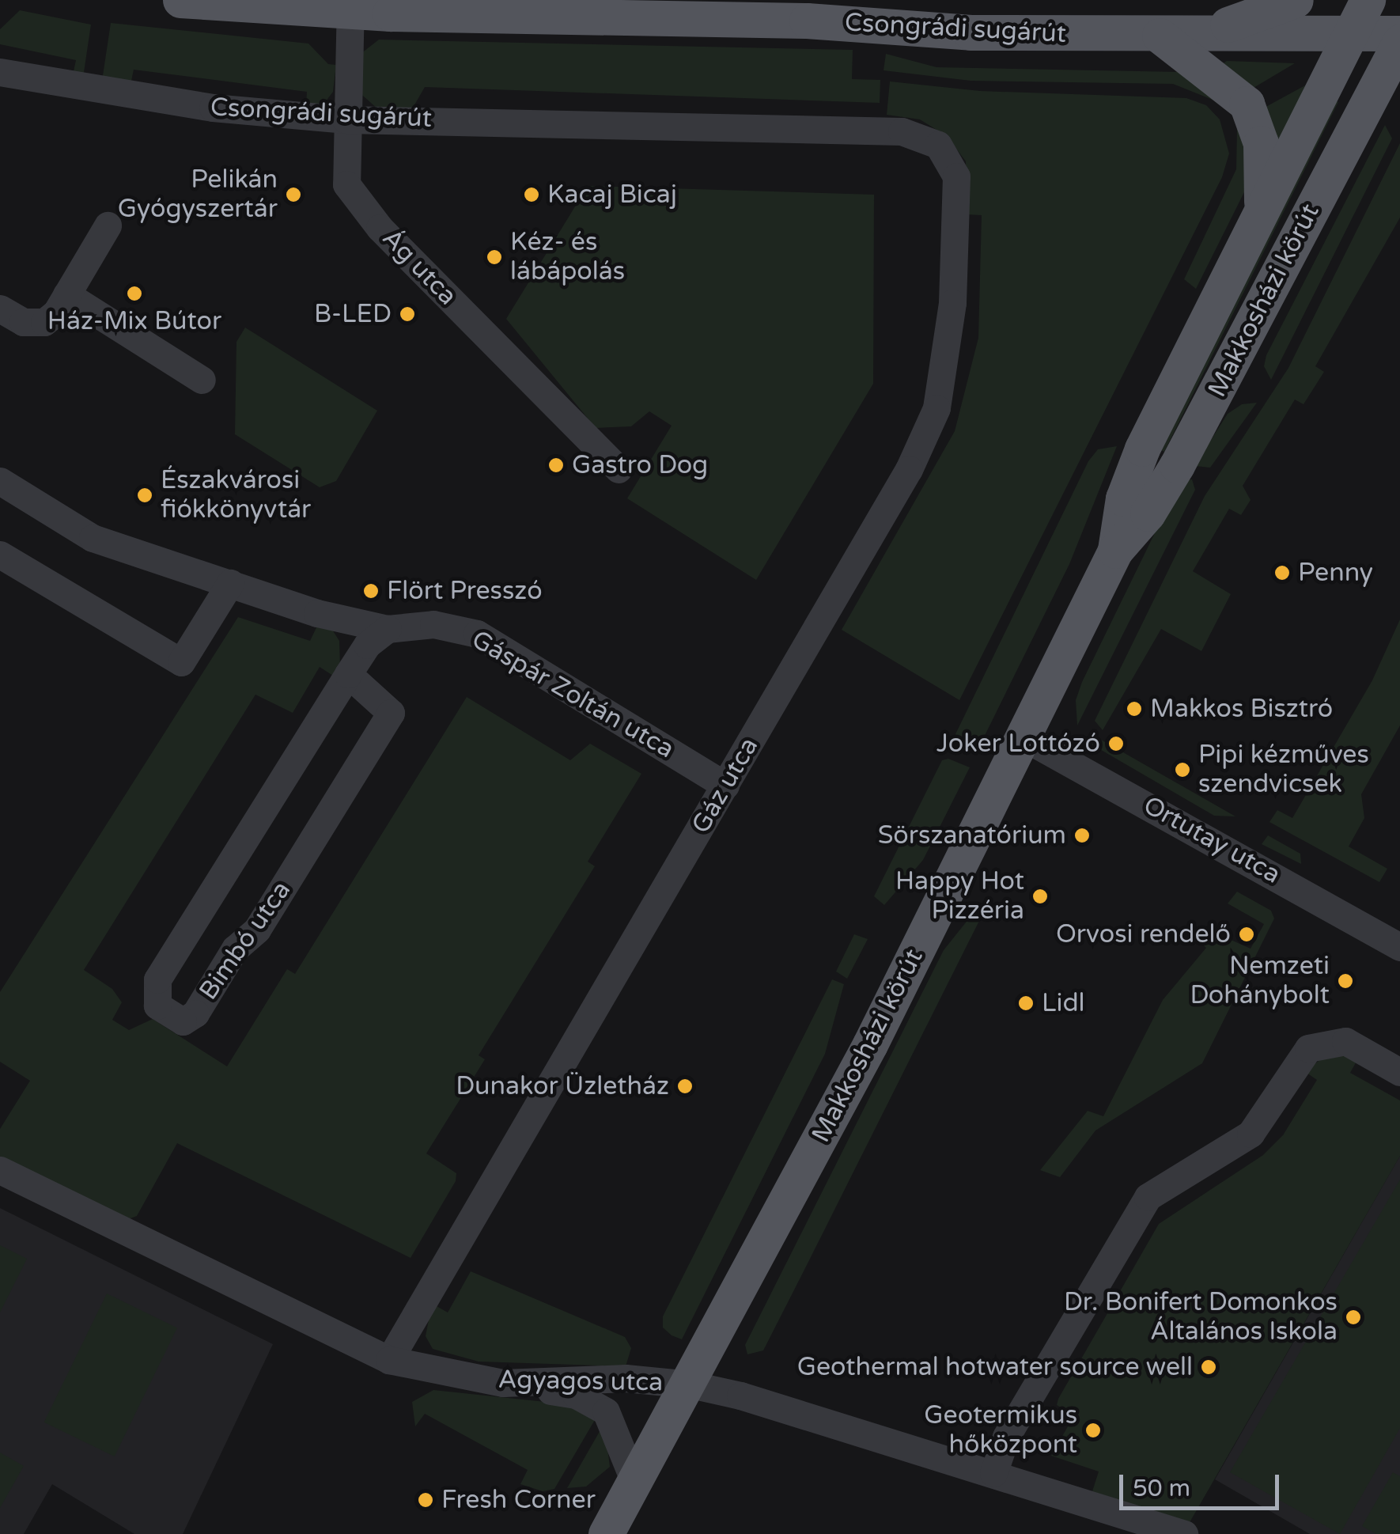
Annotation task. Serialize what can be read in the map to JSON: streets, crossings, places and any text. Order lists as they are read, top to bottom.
{
  "streets": {
    "main road": ["Csongrádi sugárút", "Makkosházi körút"],
    "street": [
      "Ág utca",
      "Gáspár Zoltán utca",
      "Gáz utca",
      "Ortutay utca",
      "Bimbó utca",
      "Agyagos utca"
    ]
  },
  "crossings": [
    ["Csongrádi sugárút", "Ág utca"],
    ["Csongrádi sugárút", "Makkosházi körút"],
    ["Csongrádi sugárút", "Gáz utca"],
    ["Makkosházi körút", "Ortutay utca"],
    ["Makkosházi körút", "Agyagos utca"],
    ["Gáspár Zoltán utca", "Gáz utca"],
    ["Gáspár Zoltán utca", "Bimbó utca"],
    ["Gáz utca", "Agyagos utca"]
  ],
  "places": [
    "Pelikán Gyógyszertár",
    "Kacaj Bicaj",
    "Kéz- és lábápolás",
    "Ház-Mix Bútor",
    "B-LED",
    "Gastro Dog",
    "Északvárosi fiókkönyvtár",
    "Penny",
    "Flört Presszó",
    "Makkos Bisztró",
    "Joker Lottózó",
    "Pipi kézműves szendvicsek",
    "Sörszanatórium",
    "Happy Hot Pizzéria",
    "Orvosi rendelő",
    "Nemzeti Dohánybolt",
    "Lidl",
    "Dunakor Üzletház",
    "Dr. Bonifert Domonkos Általános Iskola",
    "Geothermal hotwater source well",
    "Geotermikus hőközpont",
    "Fresh Corner"
  ],
  "scale_bar": "50 m"
}
